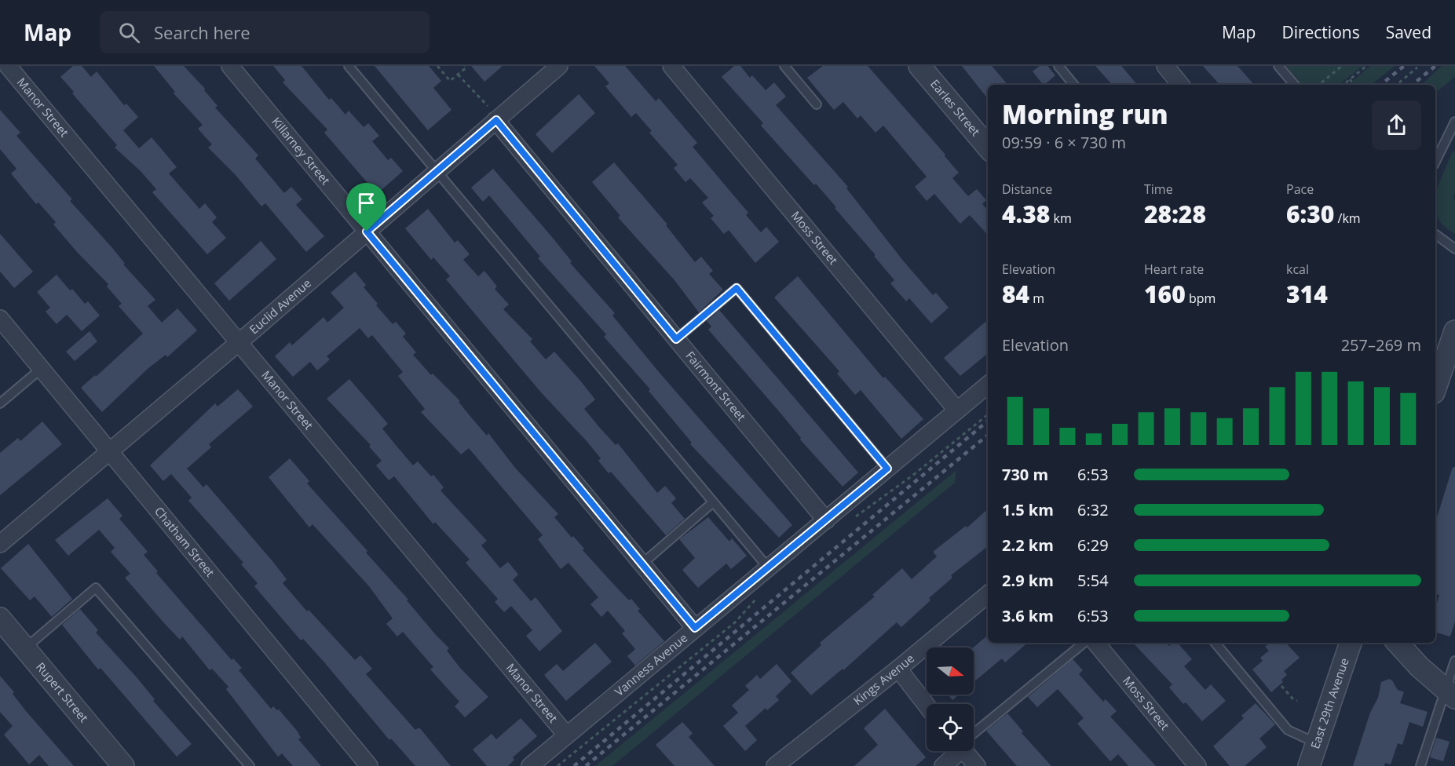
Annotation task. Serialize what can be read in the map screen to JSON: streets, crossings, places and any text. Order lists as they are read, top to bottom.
{
  "streets": {
    "street": [
      "Manor Street",
      "Earles Street",
      "Killarney Street",
      "Moss Street",
      "Euclid Avenue",
      "Fairmont Street",
      "Chatham Street",
      "Vanness Avenue",
      "Kings Avenue",
      "Rupert Street",
      "East 29th Avenue"
    ]
  },
  "crossings": [
    ["Manor Street", "Euclid Avenue"],
    ["Manor Street", "Vanness Avenue"],
    ["Killarney Street", "Euclid Avenue"],
    ["Killarney Street", "Vanness Avenue"],
    ["Moss Street", "Vanness Avenue"],
    ["Euclid Avenue", "Fairmont Street"],
    ["Euclid Avenue", "Chatham Street"],
    ["Fairmont Street", "Vanness Avenue"]
  ],
  "north": "right",
  "page": {
    "header": "Map",
    "search": "Search here",
    "nav": ["Map", "Directions", "Saved"],
    "heading": ["Morning run", "09:59 · 6 × 730 m"],
    "stats": [
      ["Distance", "4.38 km"],
      ["Time", "28:28"],
      ["Pace", "6:30 /km"],
      ["Elevation", "84 m"],
      ["Heart rate", "160 bpm"],
      ["kcal", "314"]
    ],
    "chart": ["Elevation", "257–269 m"],
    "list": [
      {
        "name": "730 m",
        "note": "6:53"
      },
      {
        "name": "1.5 km",
        "note": "6:32"
      },
      {
        "name": "2.2 km",
        "note": "6:29"
      },
      {
        "name": "2.9 km",
        "note": "5:54"
      },
      {
        "name": "3.6 km",
        "note": "6:53"
      }
    ]
  }
}
